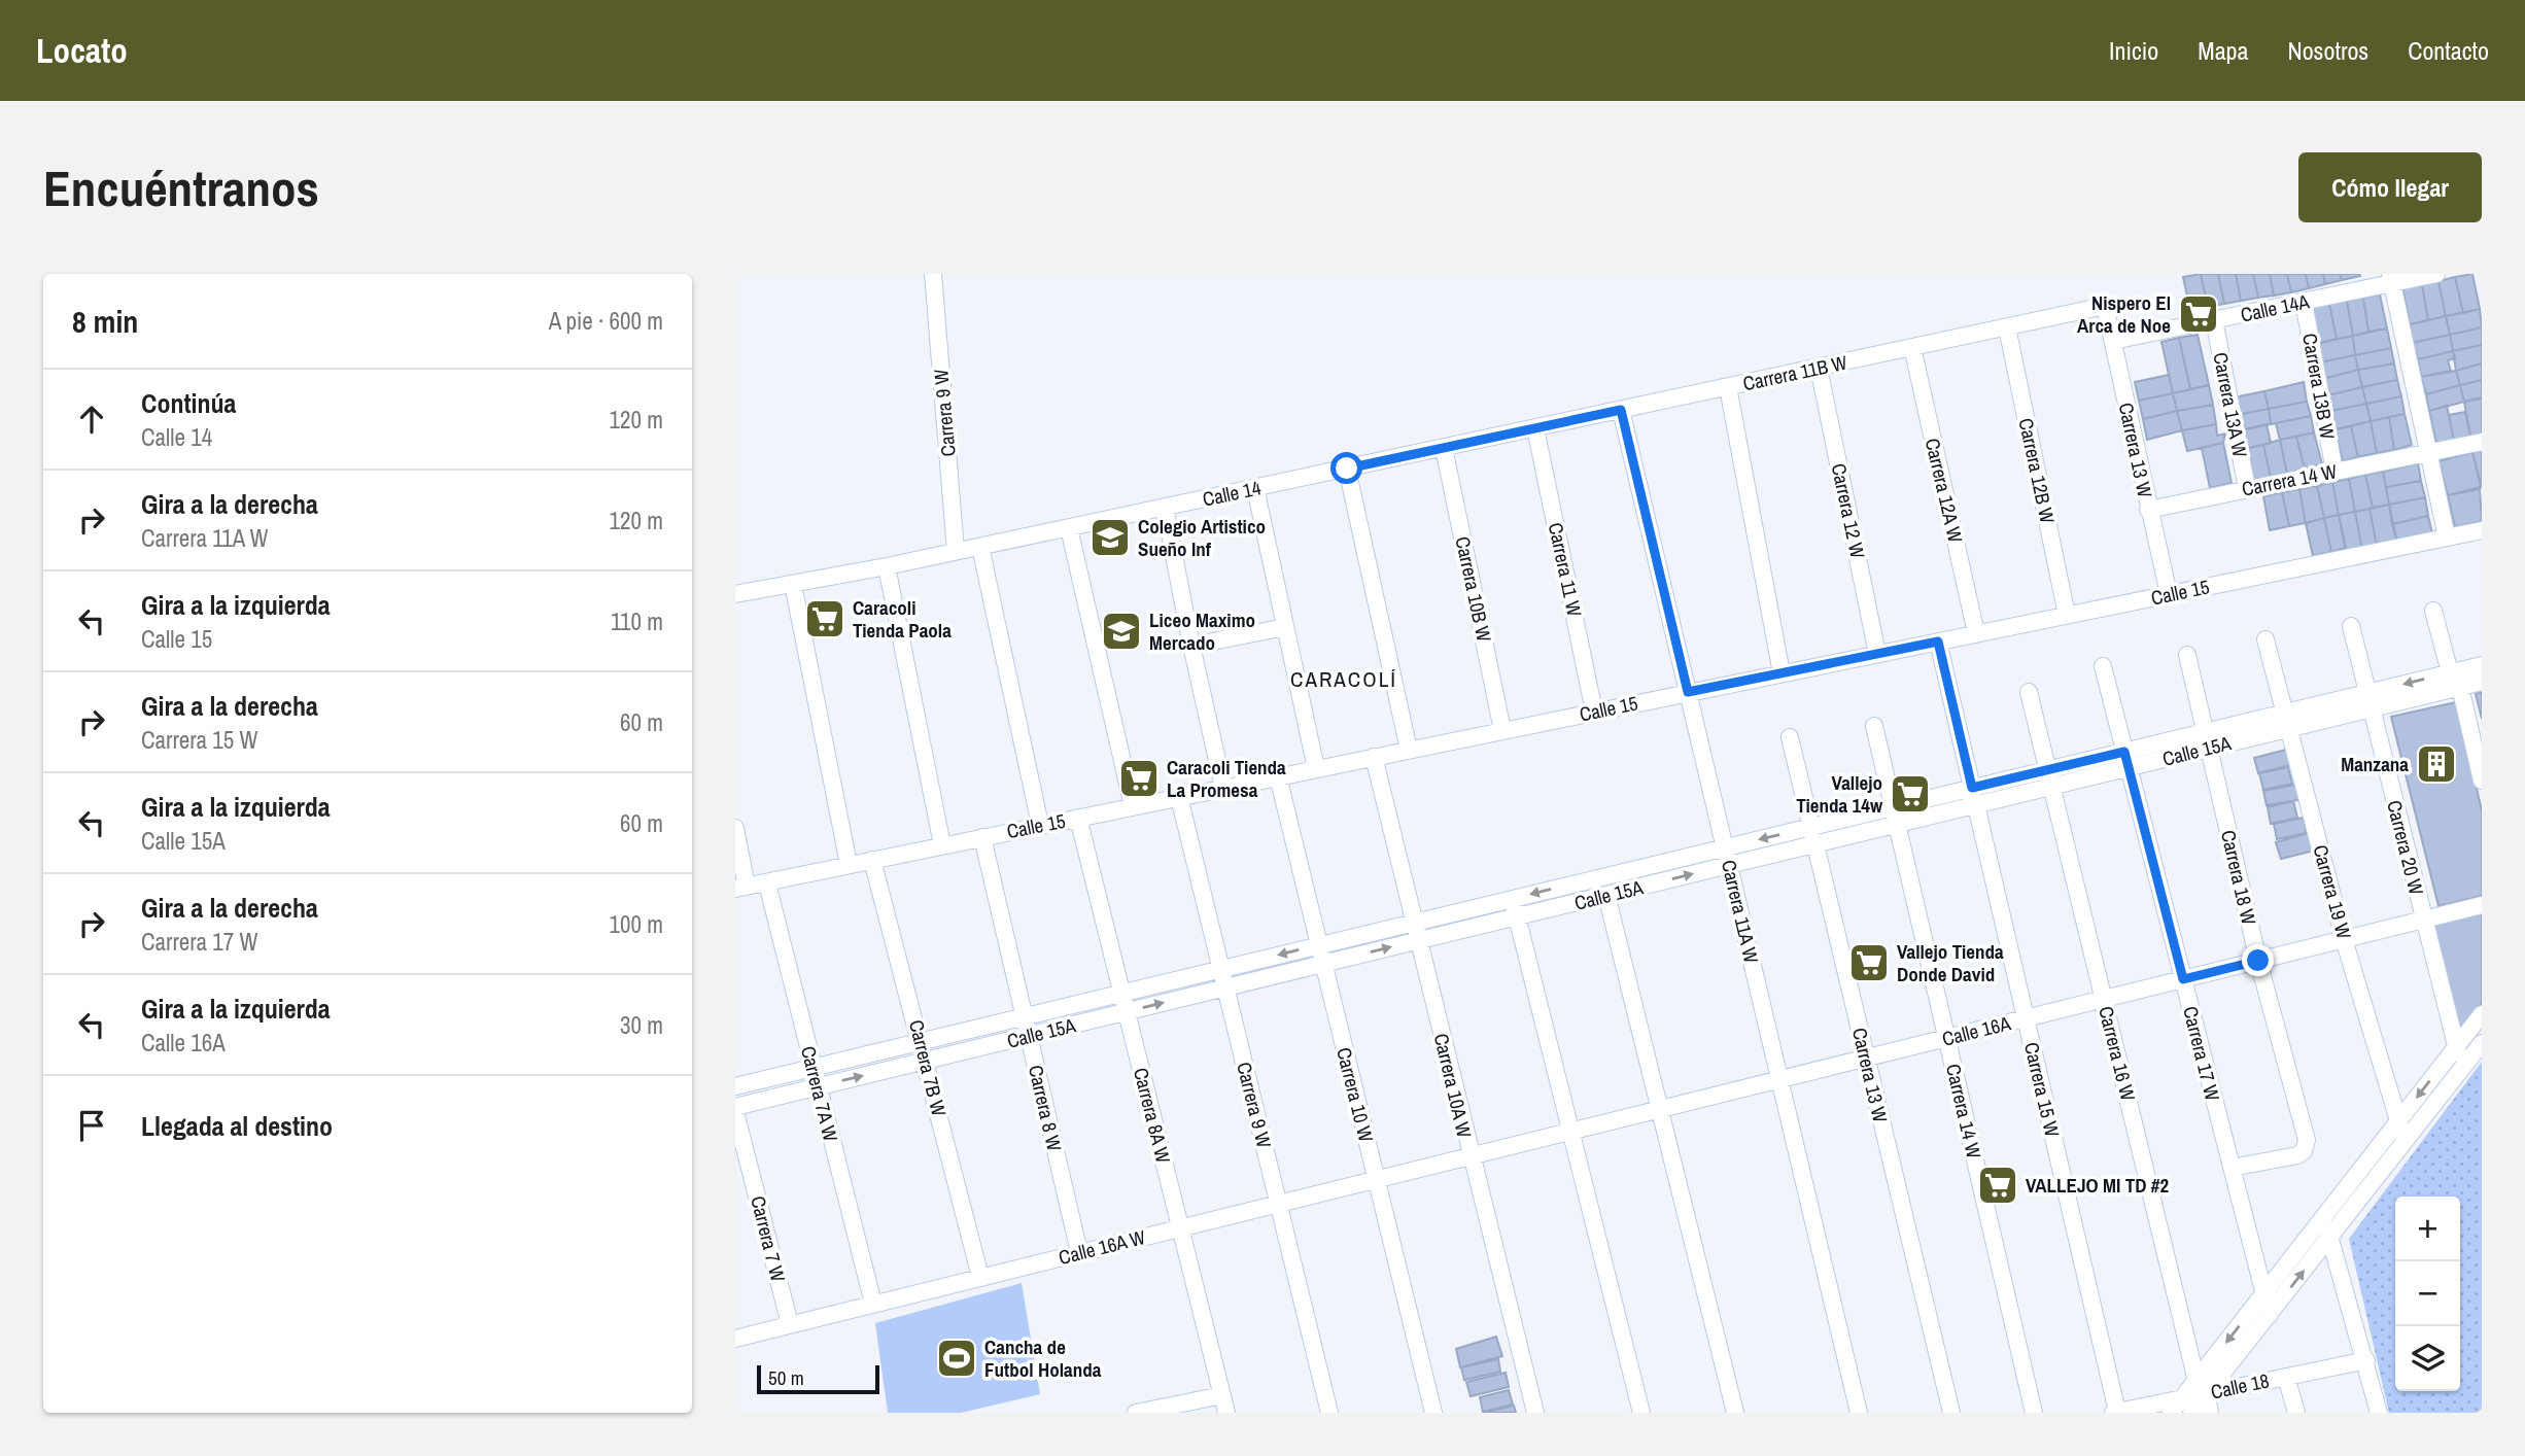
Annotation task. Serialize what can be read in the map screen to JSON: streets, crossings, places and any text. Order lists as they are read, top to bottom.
{
  "streets": {
    "street": [
      "Calle 14A",
      "Carrera 11B W",
      "Carrera 13B W",
      "Carrera 13A W",
      "Carrera 9 W",
      "Carrera 13 W",
      "Carrera 12B W",
      "Carrera 14 W",
      "Carrera 12A W",
      "Calle 14",
      "Carrera 12 W",
      "Carrera 11 W",
      "Carrera 10B W",
      "Calle 15",
      "Calle 15A",
      "Carrera 20 W",
      "Carrera 18 W",
      "Carrera 19 W",
      "Carrera 11A W",
      "Calle 16A",
      "Carrera 16 W",
      "Carrera 17 W",
      "Carrera 7B W",
      "Carrera 10A W",
      "Carrera 15 W",
      "Carrera 7A W",
      "Carrera 10 W",
      "Carrera 8 W",
      "Carrera 8A W",
      "Carrera 7 W",
      "Calle 16A W",
      "Calle 18"
    ]
  },
  "crossings": [
    ["Calle 14A", "Carrera 13B W"],
    ["Calle 14A", "Carrera 13A W"],
    ["Calle 14A", "Carrera 13 W"],
    ["Carrera 11B W", "Carrera 13 W"],
    ["Carrera 11B W", "Carrera 12B W"],
    ["Carrera 11B W", "Carrera 12A W"],
    ["Carrera 11B W", "Calle 14"],
    ["Carrera 11B W", "Carrera 12 W"],
    ["Carrera 11B W", "Calle 15"],
    ["Carrera 13B W", "Carrera 14 W"],
    ["Carrera 13A W", "Carrera 14 W"],
    ["Carrera 9 W", "Calle 14"],
    ["Carrera 9 W", "Calle 15"],
    ["Carrera 9 W", "Calle 15A"],
    ["Carrera 9 W", "Calle 16A W"],
    ["Carrera 13 W", "Carrera 14 W"],
    ["Carrera 13 W", "Calle 15"],
    ["Carrera 13 W", "Calle 15A"],
    ["Carrera 13 W", "Calle 16A"],
    ["Carrera 12B W", "Calle 15"],
    ["Carrera 14 W", "Calle 15A"],
    ["Carrera 14 W", "Calle 16A"],
    ["Carrera 12A W", "Calle 15"],
    ["Calle 14", "Carrera 11 W"],
    ["Calle 14", "Carrera 10B W"],
    ["Calle 14", "Carrera 11A W"],
    ["Carrera 12 W", "Calle 15"],
    ["Carrera 11 W", "Calle 15"],
    ["Carrera 10B W", "Calle 15"],
    ["Calle 15", "Carrera 11A W"],
    ["Calle 15", "Carrera 7B W"],
    ["Calle 15", "Carrera 10A W"],
    ["Calle 15", "Carrera 15 W"],
    ["Calle 15", "Carrera 7A W"],
    ["Calle 15", "Carrera 10 W"],
    ["Calle 15", "Carrera 8 W"],
    ["Calle 15", "Carrera 8A W"],
    ["Calle 15A", "Carrera 20 W"],
    ["Calle 15A", "Carrera 18 W"],
    ["Calle 15A", "Carrera 19 W"],
    ["Calle 15A", "Carrera 11A W"],
    ["Calle 15A", "Carrera 16 W"],
    ["Calle 15A", "Carrera 17 W"],
    ["Calle 15A", "Carrera 7B W"],
    ["Calle 15A", "Carrera 10A W"],
    ["Calle 15A", "Carrera 15 W"],
    ["Calle 15A", "Carrera 7A W"],
    ["Calle 15A", "Carrera 10 W"],
    ["Calle 15A", "Carrera 8 W"],
    ["Calle 15A", "Carrera 8A W"],
    ["Calle 15A", "Carrera 7 W"],
    ["Carrera 20 W", "Calle 16A"],
    ["Carrera 18 W", "Calle 16A"],
    ["Carrera 18 W", "Carrera 17 W"],
    ["Carrera 19 W", "Calle 16A"],
    ["Carrera 11A W", "Calle 16A"],
    ["Calle 16A", "Carrera 16 W"],
    ["Calle 16A", "Carrera 17 W"],
    ["Calle 16A", "Carrera 10A W"],
    ["Calle 16A", "Carrera 15 W"],
    ["Calle 16A", "Calle 16A W"],
    ["Carrera 16 W", "Calle 18"],
    ["Carrera 7B W", "Calle 16A W"],
    ["Carrera 10A W", "Calle 16A W"],
    ["Carrera 7A W", "Calle 16A W"],
    ["Carrera 10 W", "Calle 16A W"],
    ["Carrera 8 W", "Calle 16A W"],
    ["Carrera 8A W", "Calle 16A W"],
    ["Carrera 7 W", "Calle 16A W"]
  ],
  "districts": ["CARACOLÍ"],
  "places": {
    "supermarket": [
      "Nispero El Arca de Noe",
      "Caracoli Tienda Paola",
      "Caracoli Tienda La Promesa",
      "Vallejo Tienda 14w",
      "Vallejo Tienda Donde David",
      "VALLEJO MI TD #2"
    ],
    "school or university": ["Colegio Artistico Sueño Inf", "Liceo Maximo Mercado"],
    "building": ["Manzana"],
    "sports": ["Cancha de Futbol Holanda"]
  },
  "scale_bar": "50 m",
  "page": {
    "header": "Locato",
    "nav": [
      "Inicio",
      "Mapa",
      "Nosotros",
      "Contacto"
    ],
    "buttons": "Cómo llegar",
    "title": "Encuéntranos",
    "heading": ["8 min", "A pie · 600 m"],
    "list": [
      ["Continúa", "Calle 14", "120 m"],
      ["Gira a la derecha", "Carrera 11A W", "120 m"],
      ["Gira a la izquierda", "Calle 15", "110 m"],
      ["Gira a la derecha", "Carrera 15 W", "60 m"],
      ["Gira a la izquierda", "Calle 15A", "60 m"],
      ["Gira a la derecha", "Carrera 17 W", "100 m"],
      ["Gira a la izquierda", "Calle 16A", "30 m"],
      "Llegada al destino"
    ],
    "map_buttons": ["+", "−"],
    "scale": "50 m"
  }
}
